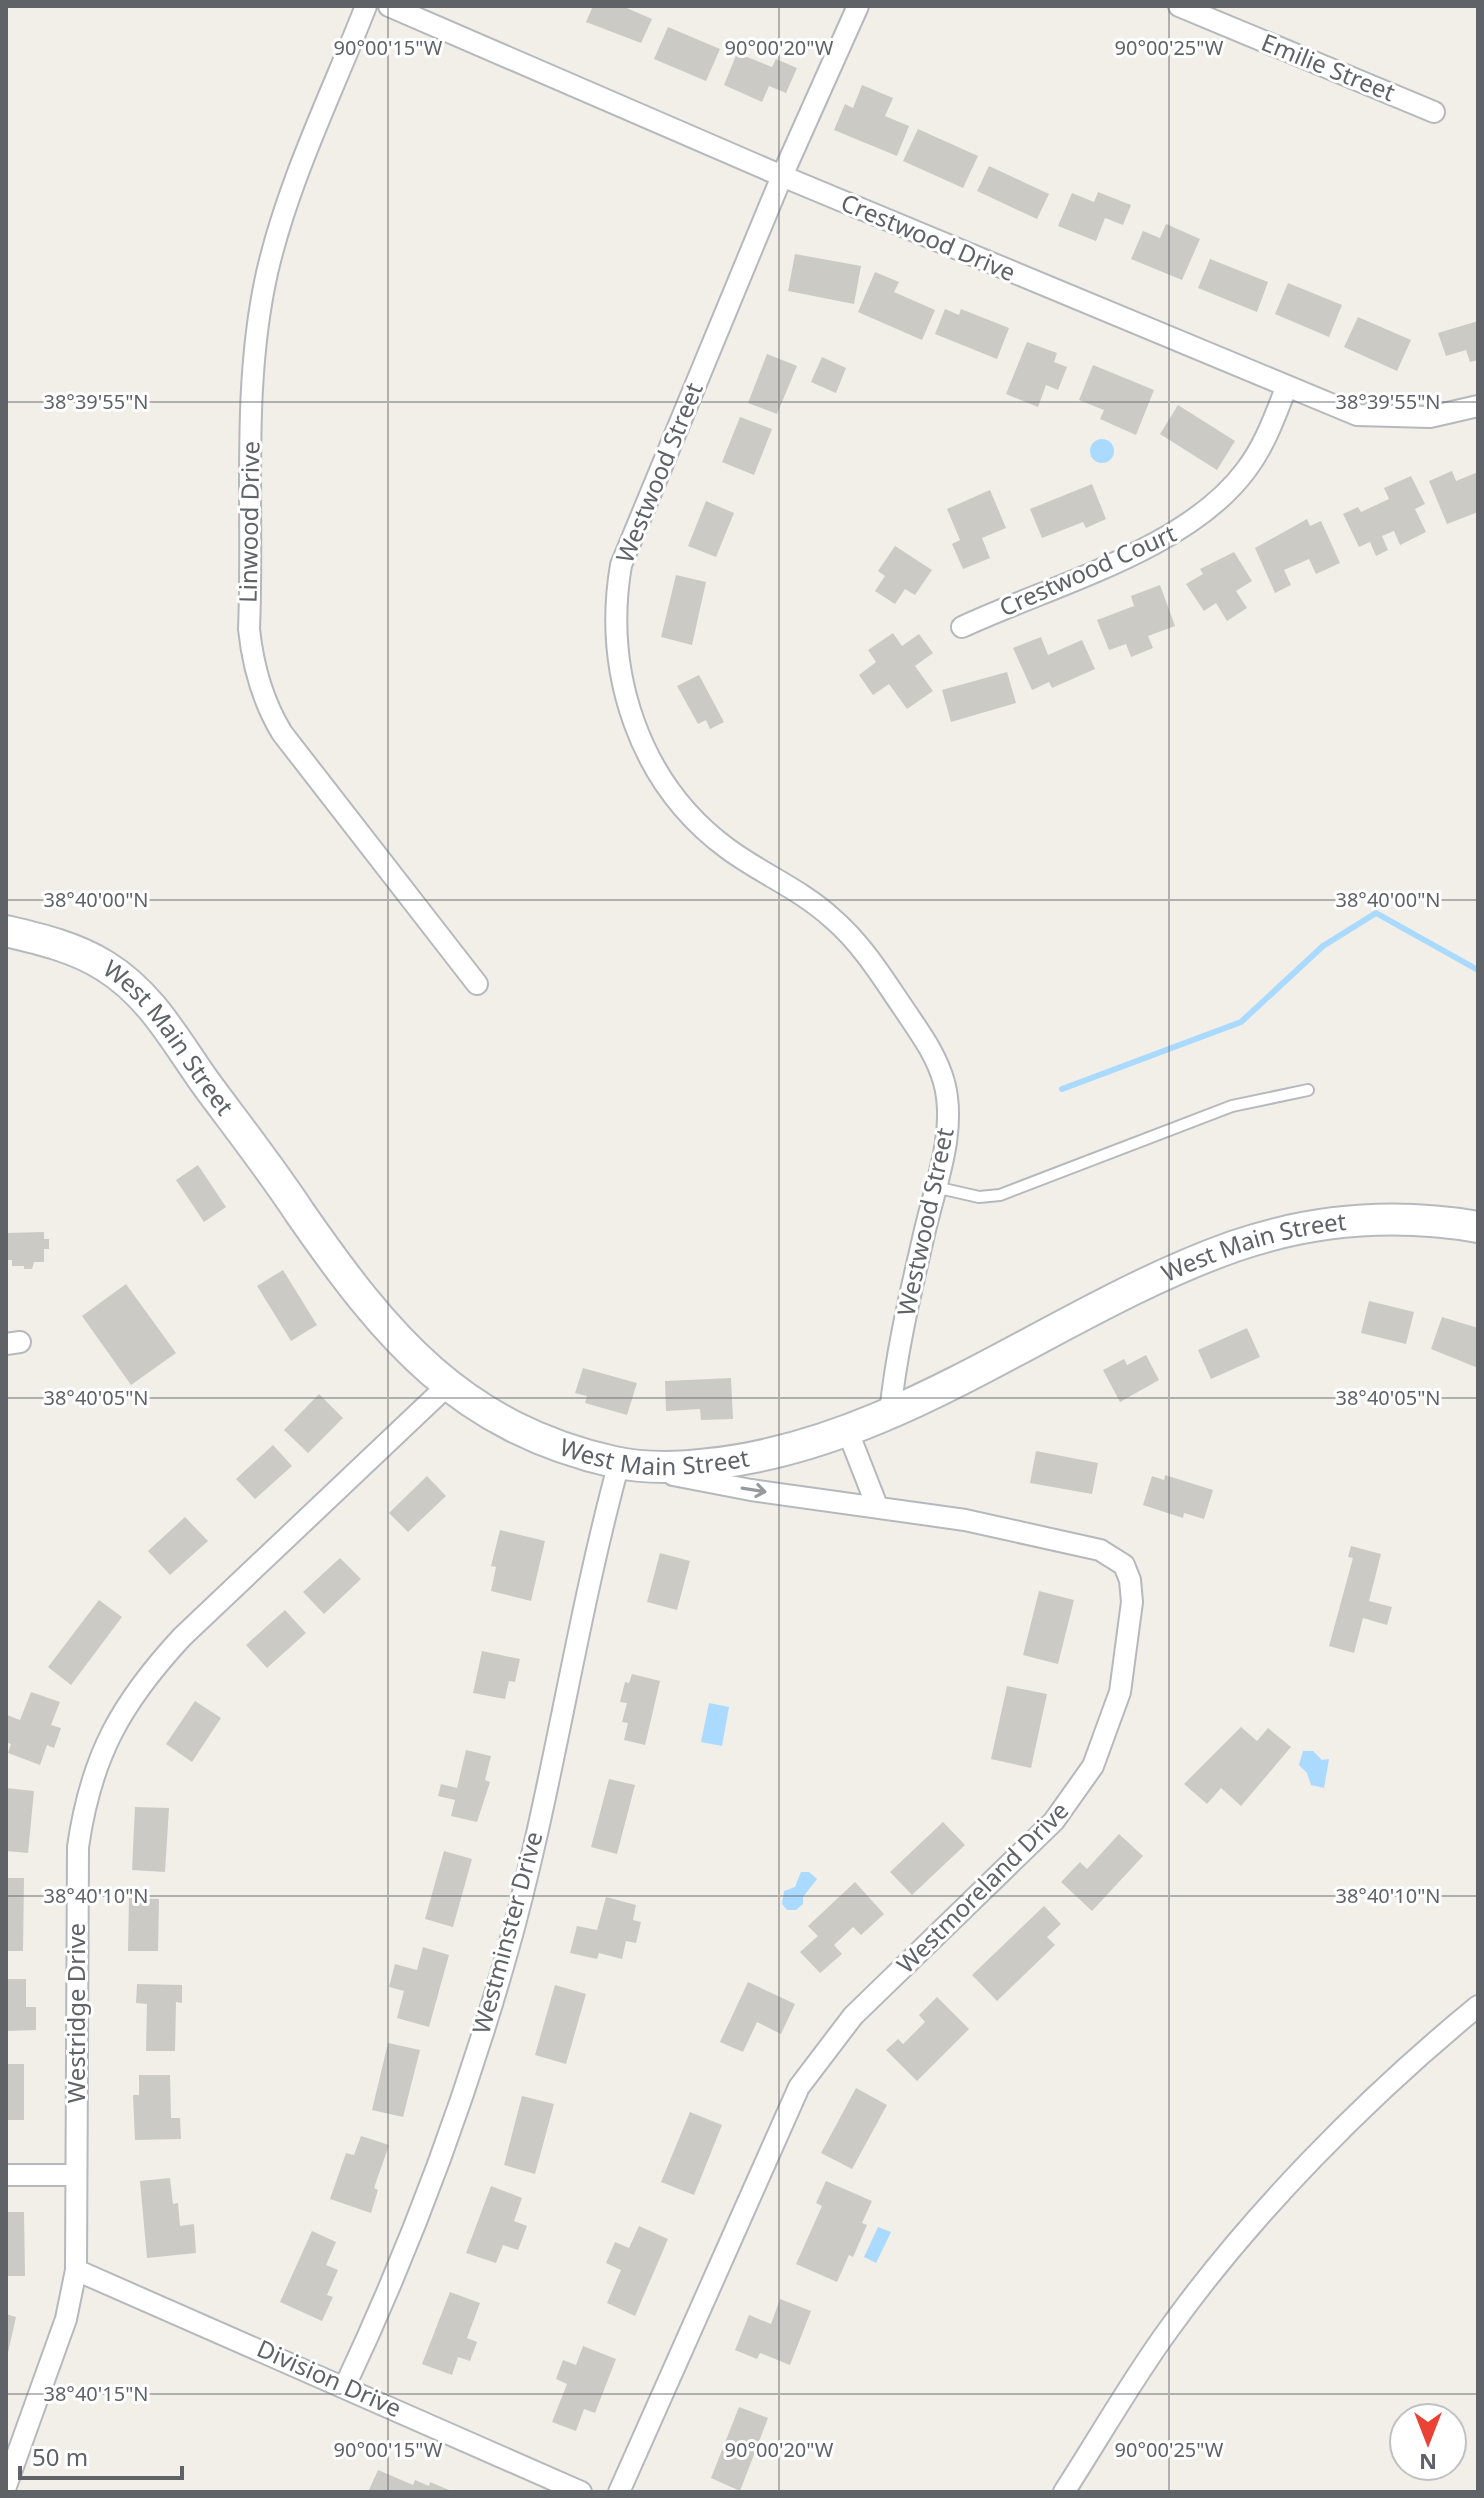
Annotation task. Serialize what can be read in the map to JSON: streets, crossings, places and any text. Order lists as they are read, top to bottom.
{
  "streets": {
    "main road": ["West Main Street"],
    "street": [
      "Emilie Street",
      "Crestwood Drive",
      "Westwood Street",
      "Linwood Drive",
      "Crestwood Court",
      "Westmoreland Drive",
      "Westminster Drive",
      "Westridge Drive",
      "Division Drive"
    ]
  },
  "crossings": [
    ["Crestwood Drive", "Westwood Street"],
    ["Crestwood Drive", "Crestwood Court"],
    ["Westwood Street", "West Main Street"],
    ["West Main Street", "Westmoreland Drive"],
    ["West Main Street", "Westminster Drive"],
    ["West Main Street", "Westridge Drive"],
    ["Westminster Drive", "Division Drive"],
    ["Westridge Drive", "Division Drive"]
  ],
  "scale_bar": "50 m",
  "north": "bottom",
  "coordinates": [
    "90°00'15\"W",
    "90°00'20\"W",
    "90°00'25\"W",
    "38°39'55\"N",
    "38°40'00\"N",
    "38°40'05\"N",
    "38°40'10\"N",
    "38°40'15\"N"
  ]
}
